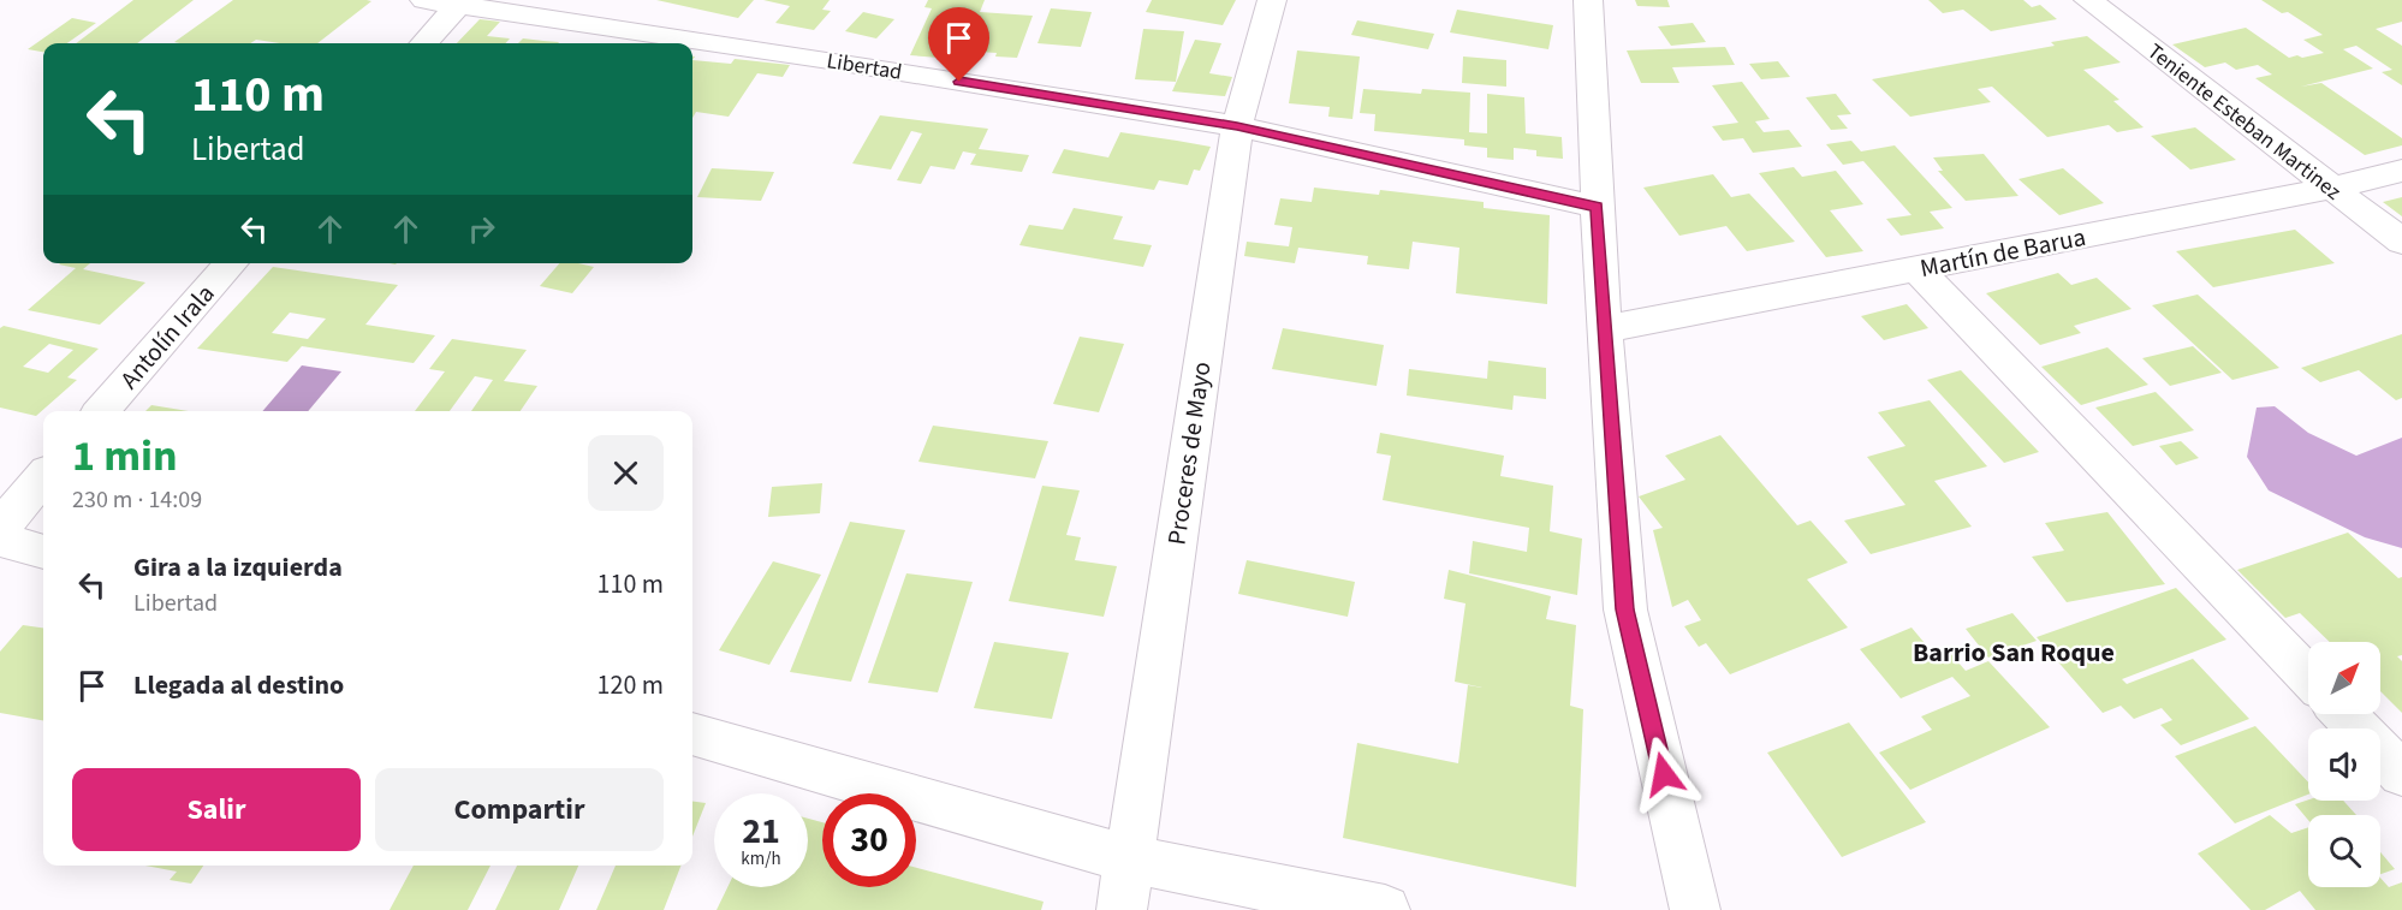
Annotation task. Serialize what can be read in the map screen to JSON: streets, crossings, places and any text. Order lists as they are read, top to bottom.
{
  "streets": {
    "street": [
      "Libertad",
      "Teniente Esteban Martinez",
      "Martín de Barua",
      "Antolín Irala",
      "Proceres de Mayo"
    ]
  },
  "crossings": [
    ["Libertad", "Proceres de Mayo"],
    ["Teniente Esteban Martinez", "Martín de Barua"]
  ],
  "districts": ["Barrio San Roque"],
  "north": "top right",
  "page": {
    "turn": ["110 m", "Libertad"],
    "heading": ["1 min", "230 m · 14:09"],
    "list": [
      {
        "name": "Gira a la izquierda",
        "note": "Libertad",
        "value": "110 m"
      },
      {
        "name": "Llegada al destino",
        "value": "120 m"
      }
    ],
    "buttons": ["Salir", "Compartir"],
    "speed": "21 km/h",
    "limit": "30"
  }
}
